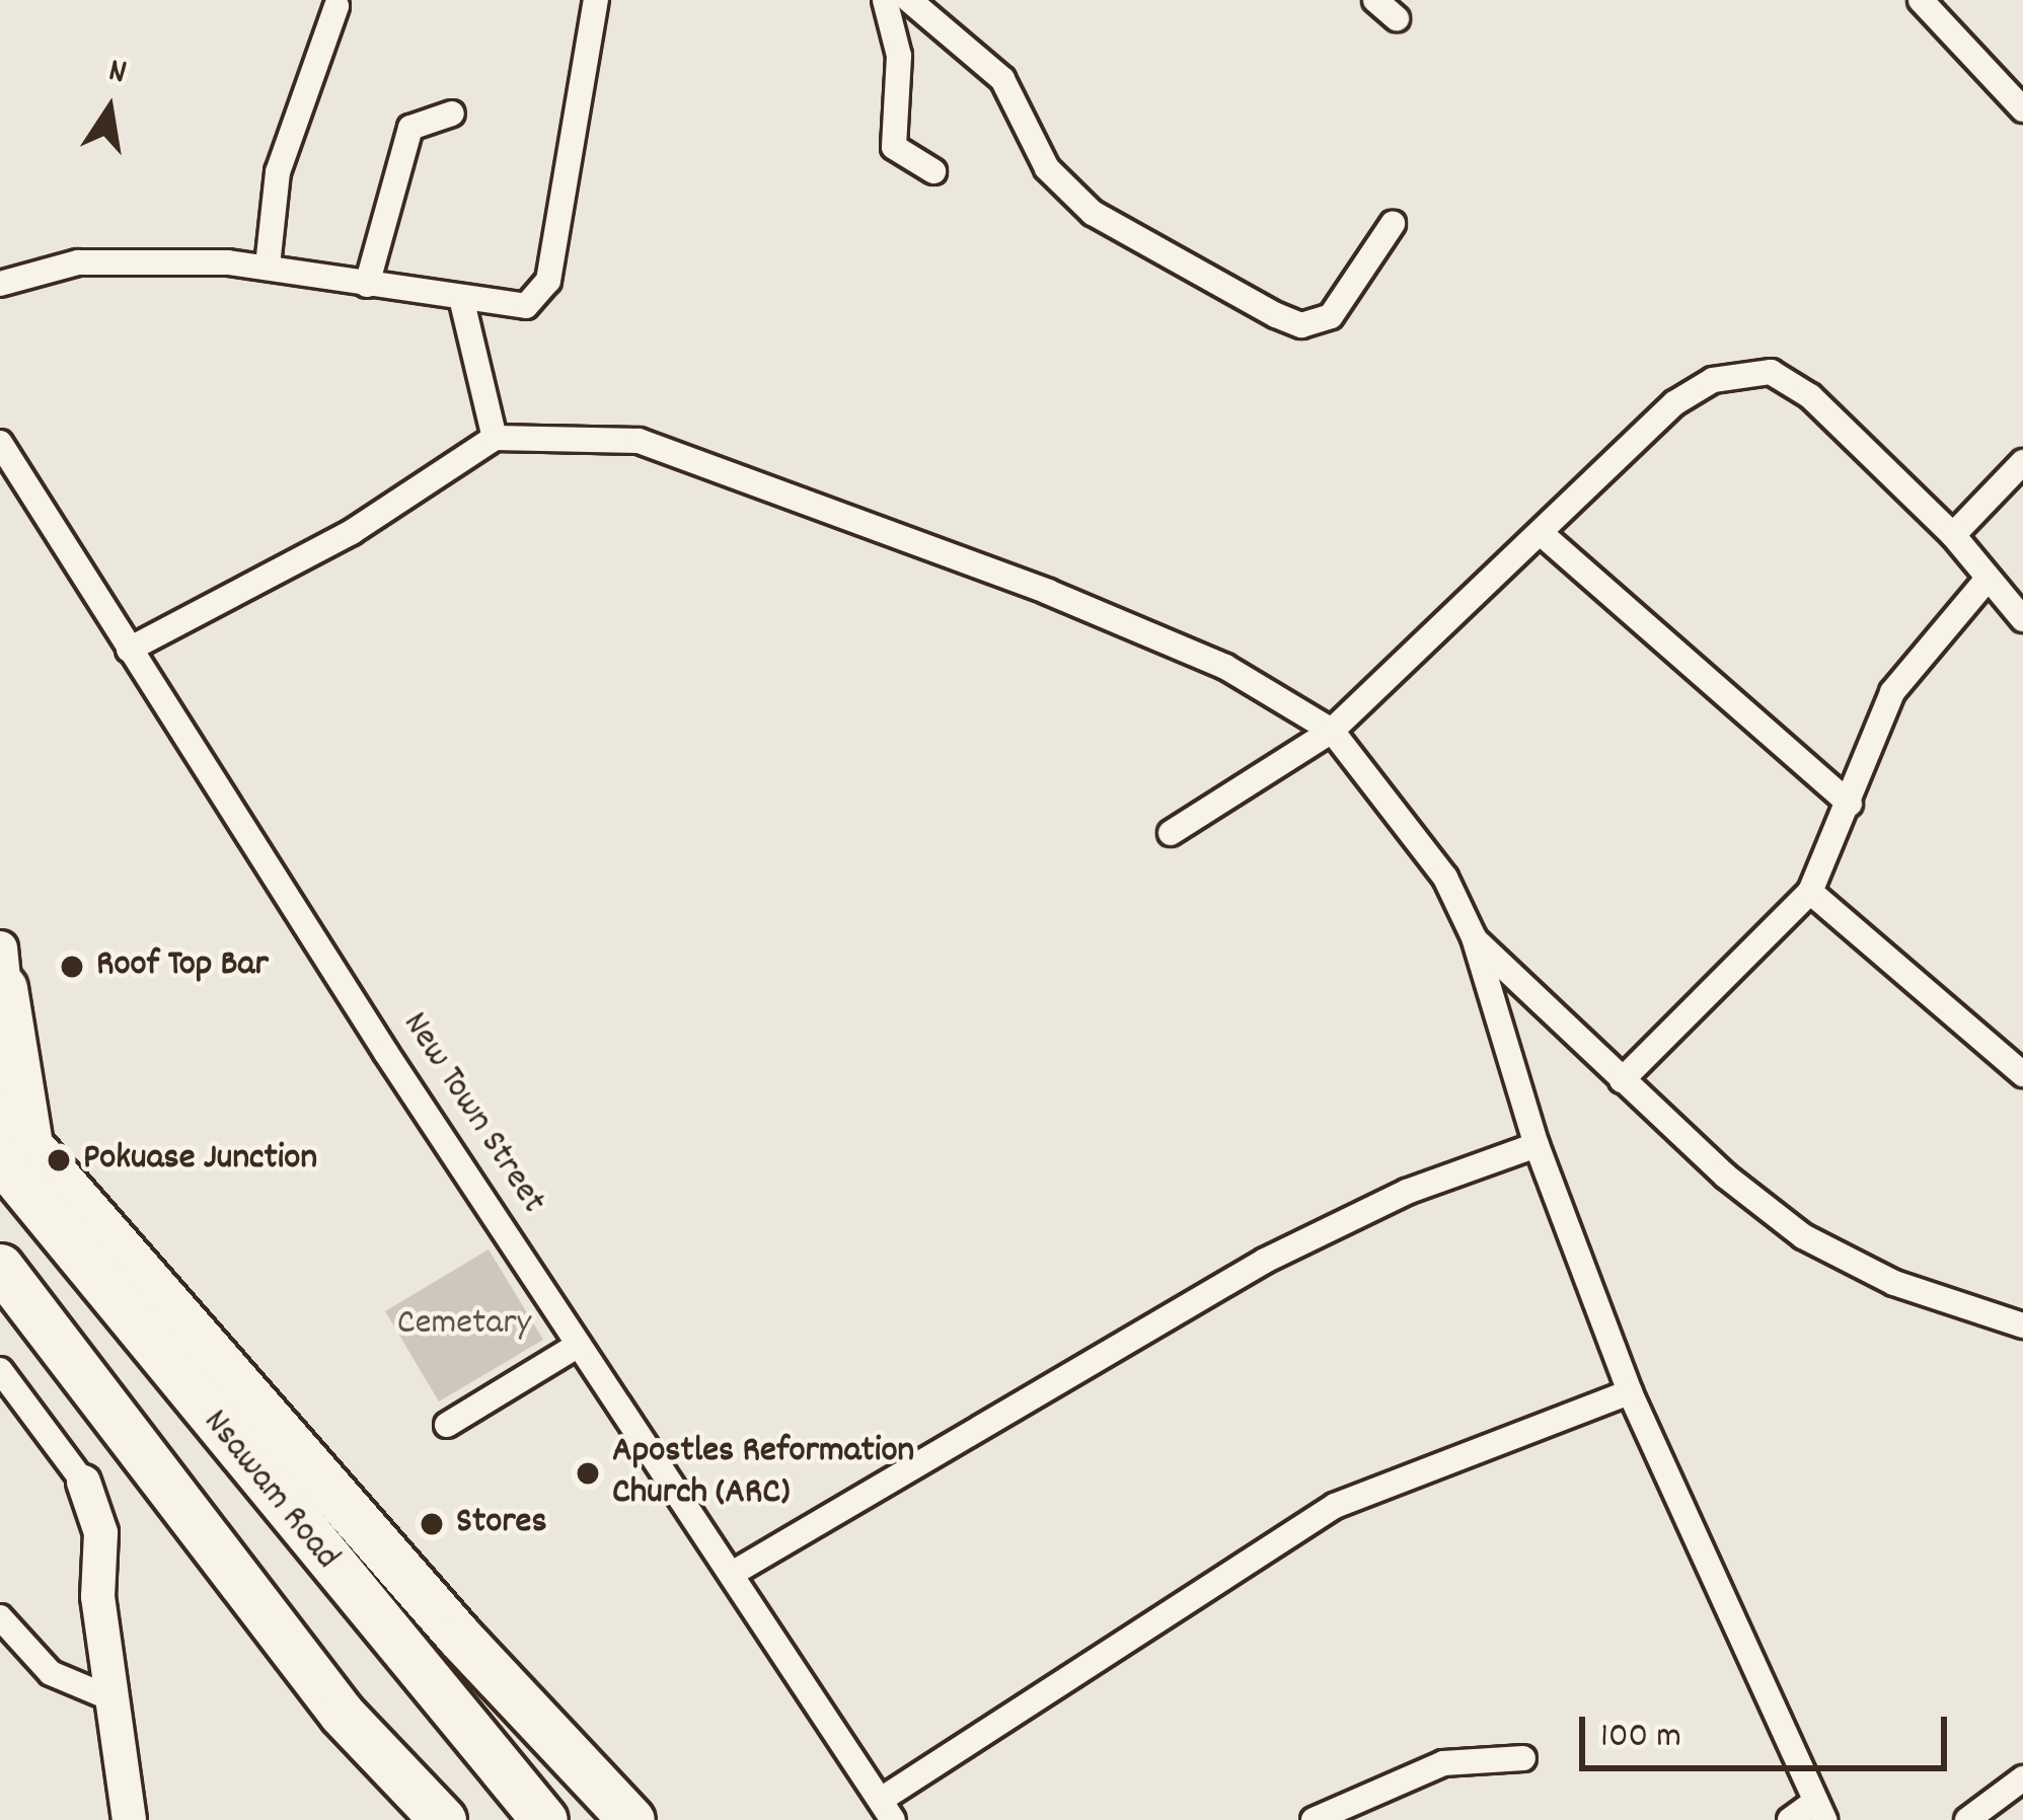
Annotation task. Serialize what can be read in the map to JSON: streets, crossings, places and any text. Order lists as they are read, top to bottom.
{
  "streets": {
    "highway": ["Nsawam Road"],
    "street": ["New Town Street"]
  },
  "parks": ["Cemetary"],
  "places": [
    "Roof Top Bar",
    "Pokuase Junction",
    "Apostles Reformation Church (ARC)",
    "Stores"
  ],
  "scale_bar": "100 m",
  "north": "top"
}
